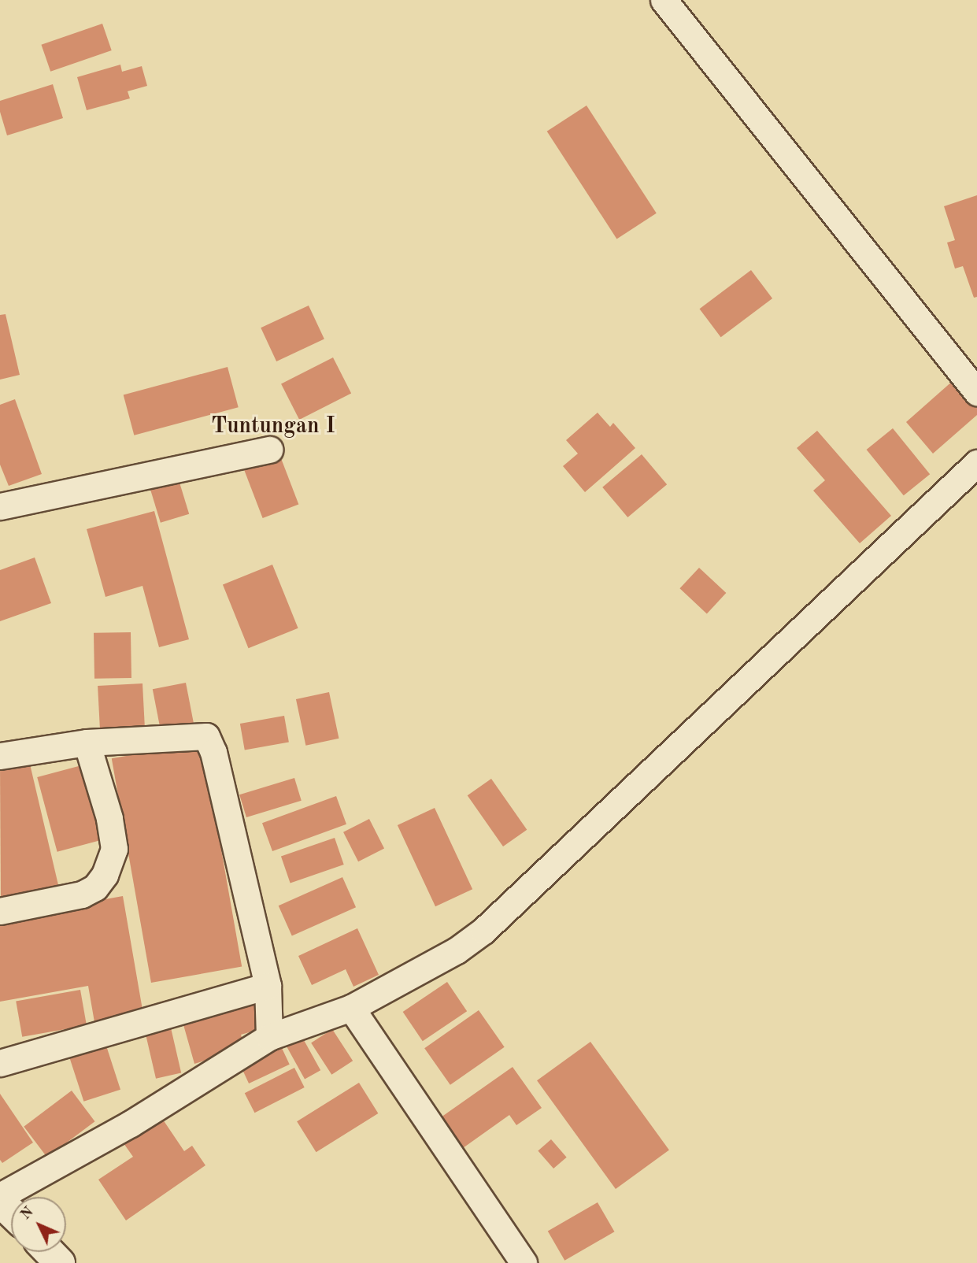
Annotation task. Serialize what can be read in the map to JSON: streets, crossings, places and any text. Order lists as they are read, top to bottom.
{
  "districts": ["Tuntungan I"],
  "north": "top left"
}
